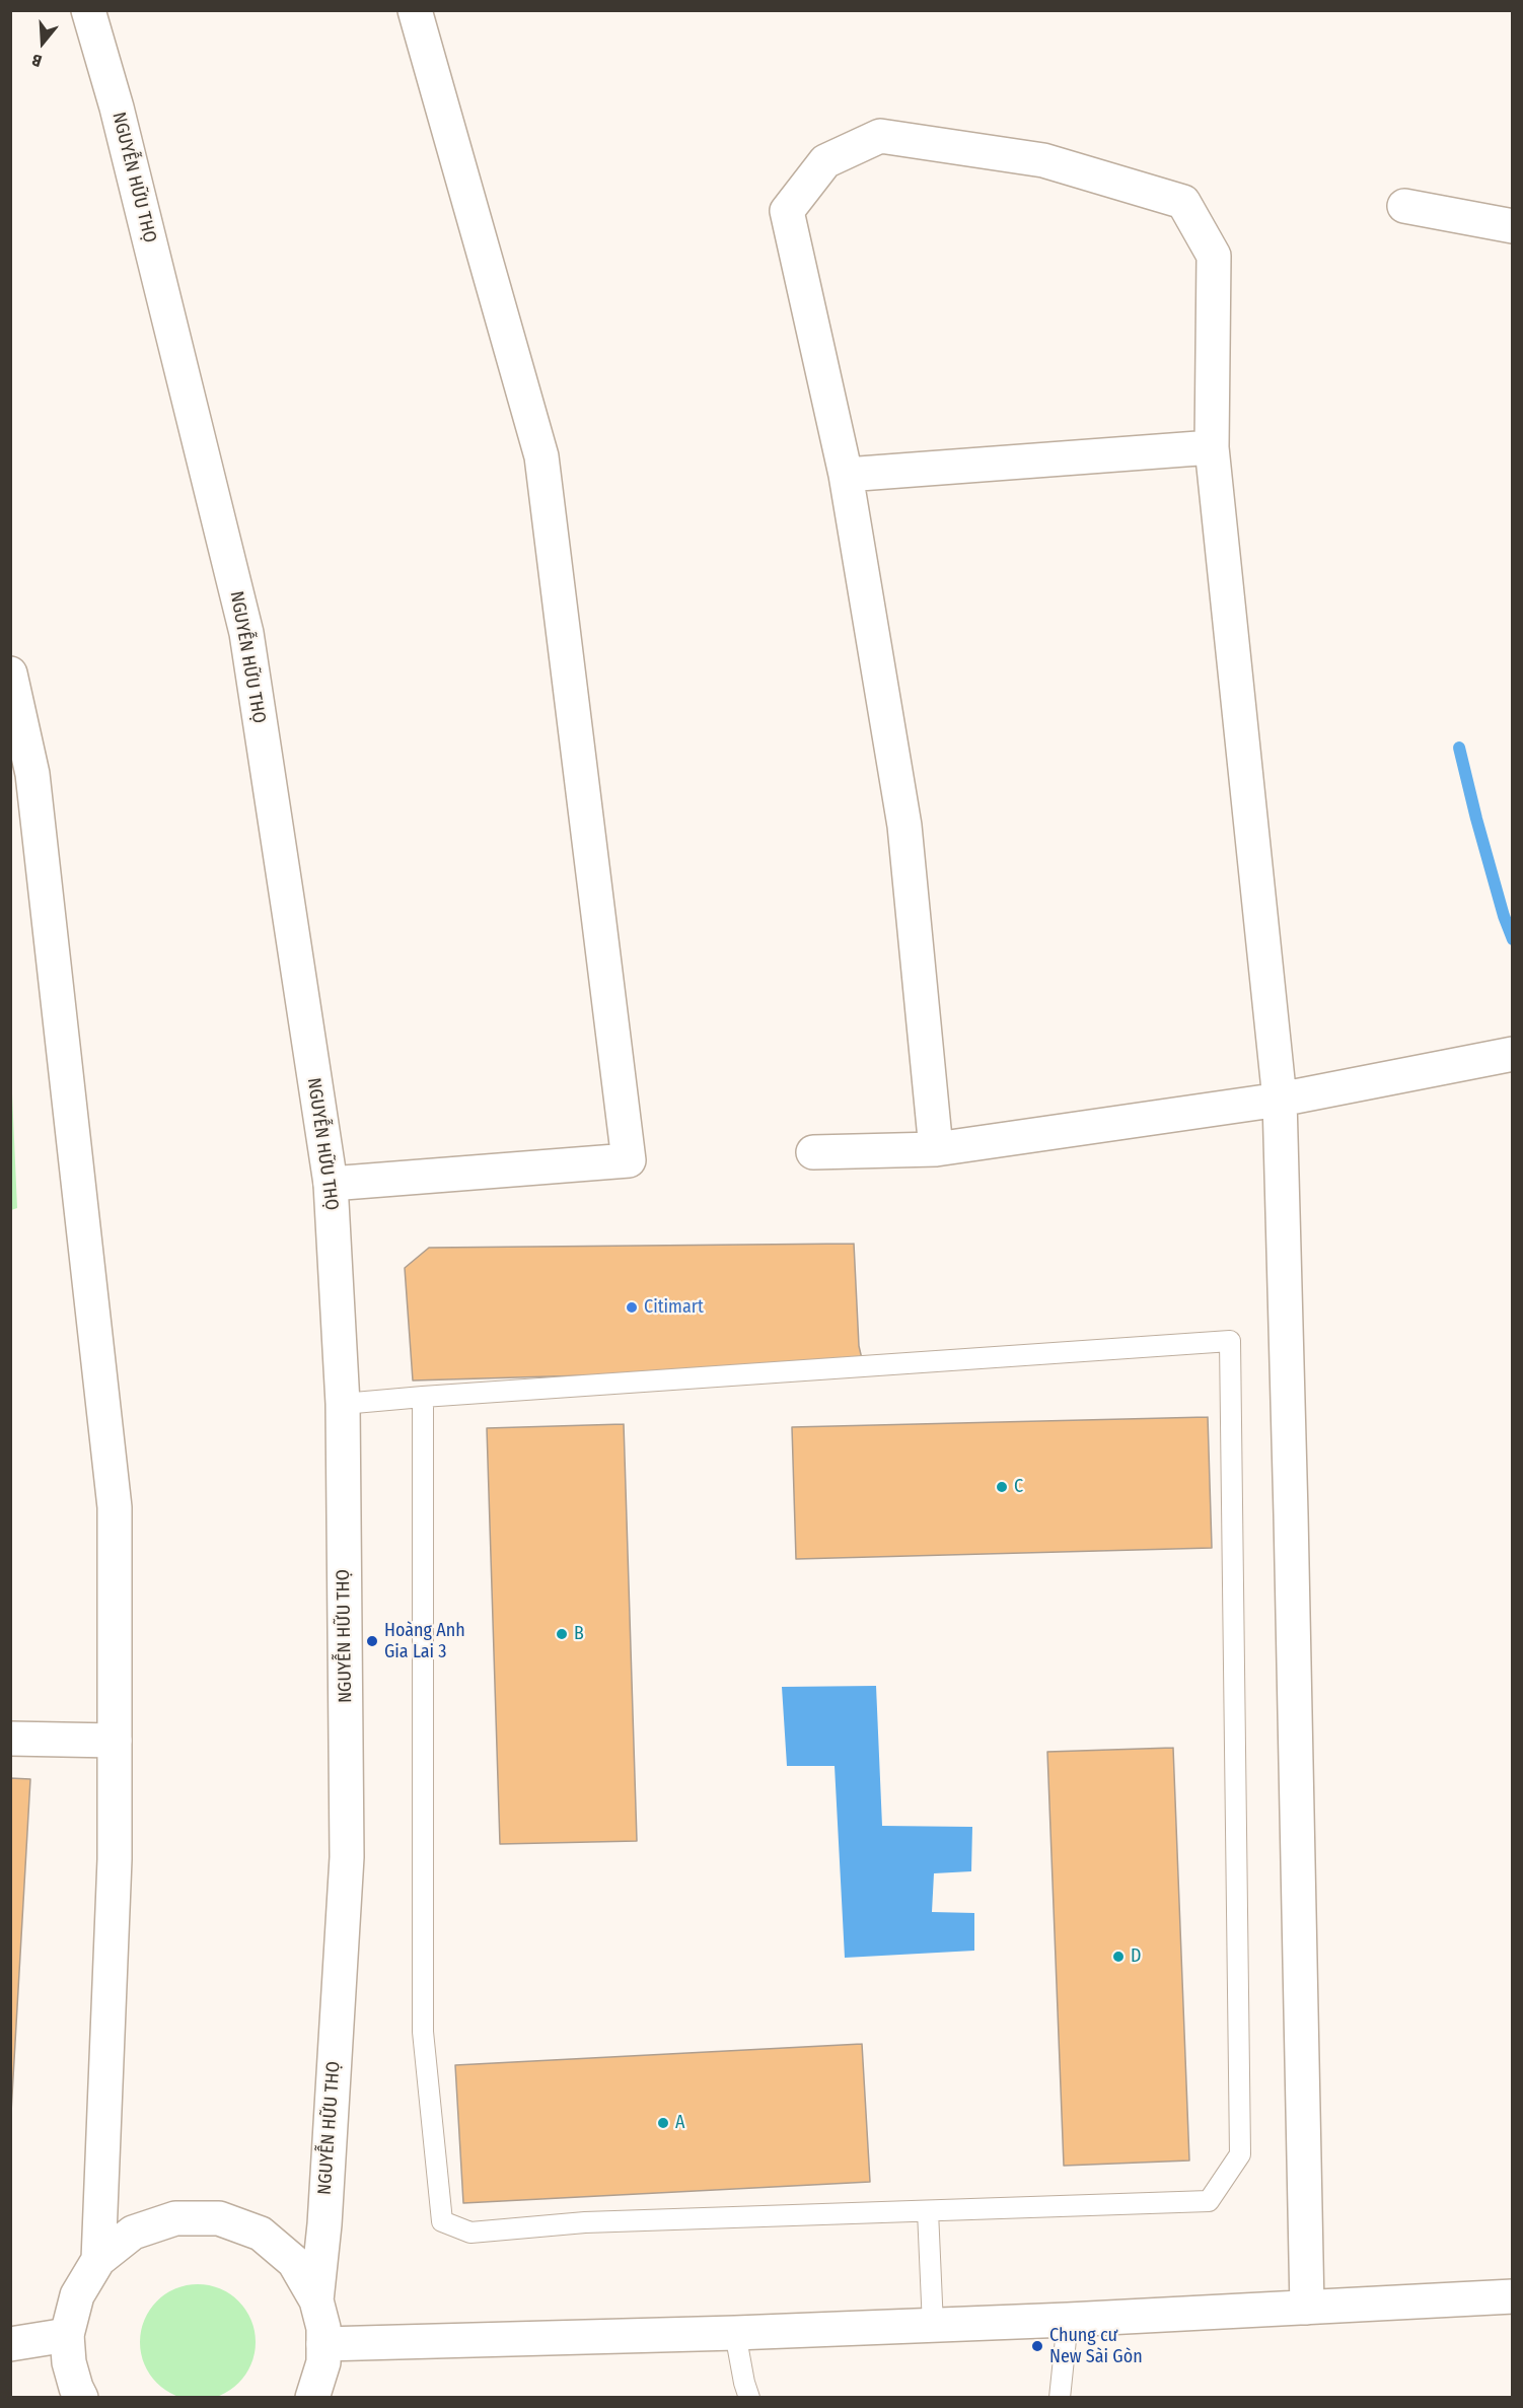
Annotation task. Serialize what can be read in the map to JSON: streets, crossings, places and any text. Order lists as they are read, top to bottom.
{
  "streets": {
    "street": ["NGUYỄN HỮU THỌ"]
  },
  "places": [
    "Citimart",
    "C",
    "B",
    "Hoàng Anh Gia Lai 3",
    "D",
    "A",
    "Chung cư New Sài Gòn"
  ],
  "north": "bottom"
}
